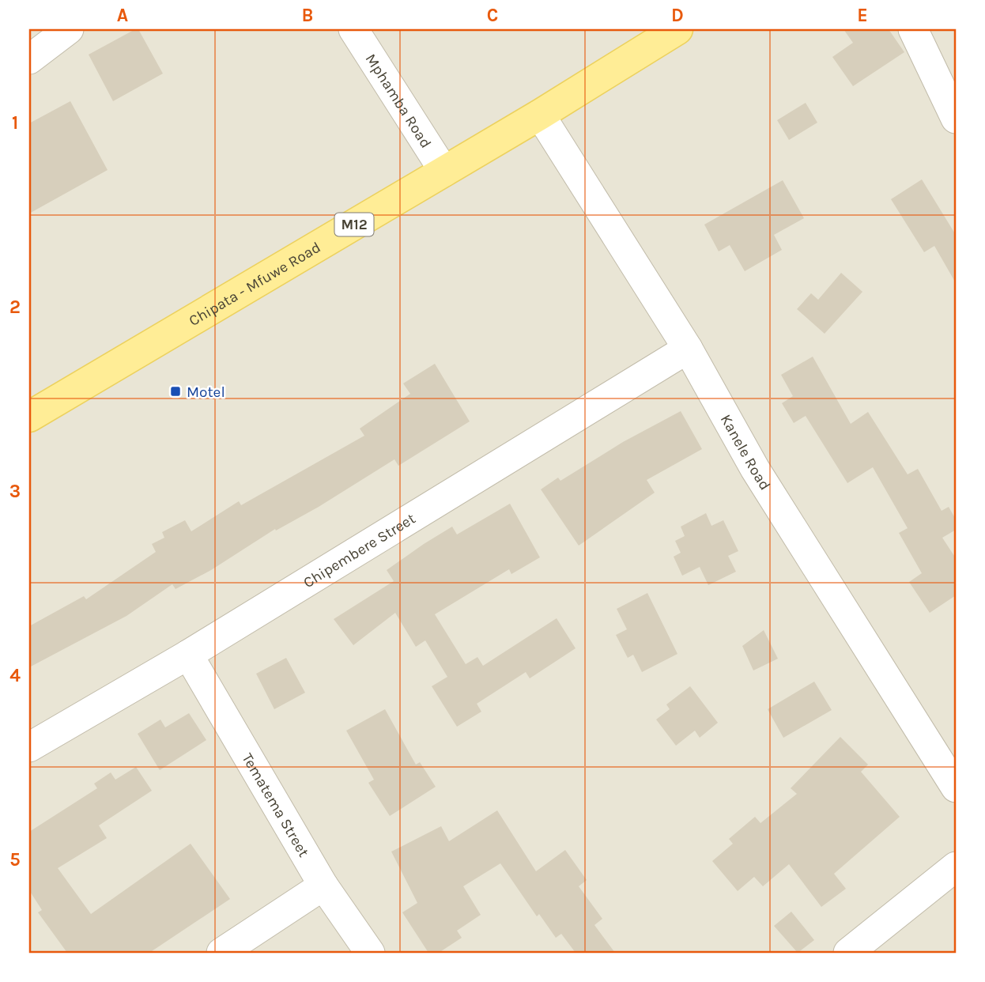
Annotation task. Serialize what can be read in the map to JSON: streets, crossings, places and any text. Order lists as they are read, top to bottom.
{
  "streets": {
    "main road": ["M12", "Chipata - Mfuwe Road"],
    "street": [
      "Mphamba Road",
      "Kanele Road",
      "Chipembere Street",
      "Tematema Street"
    ]
  },
  "crossings": [
    ["Mphamba Road", "Chipata - Mfuwe Road"],
    ["Chipata - Mfuwe Road", "Kanele Road"],
    ["Kanele Road", "Chipembere Street"],
    ["Chipembere Street", "Tematema Street"]
  ],
  "places": {
    "transit": ["Motel"]
  },
  "grid": {
    "columns": [
      "A",
      "B",
      "C",
      "D",
      "E"
    ],
    "rows": [
      "1",
      "2",
      "3",
      "4",
      "5"
    ]
  }
}
